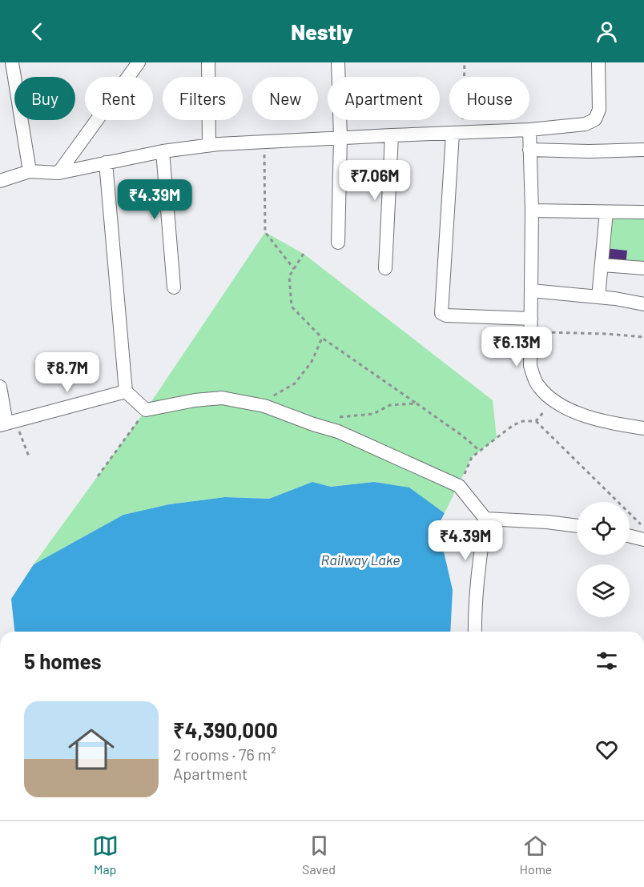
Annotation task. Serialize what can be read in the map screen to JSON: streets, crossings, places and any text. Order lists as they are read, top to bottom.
{
  "water": ["Railway Lake"],
  "page": {
    "header": "Nestly",
    "chip": [
      "Buy",
      "Rent",
      "Filters",
      "New",
      "Apartment",
      "House"
    ],
    "price": [
      "₹7.06M",
      "₹4.39M",
      "₹6.13M",
      "₹8.7M",
      "₹4.39M"
    ],
    "heading": "5 homes",
    "list": [
      {
        "name": "₹4,390,000",
        "note": "2 rooms · 76 m² · Apartment"
      }
    ],
    "tabs": ["Map", "Saved", "Home"]
  }
}
